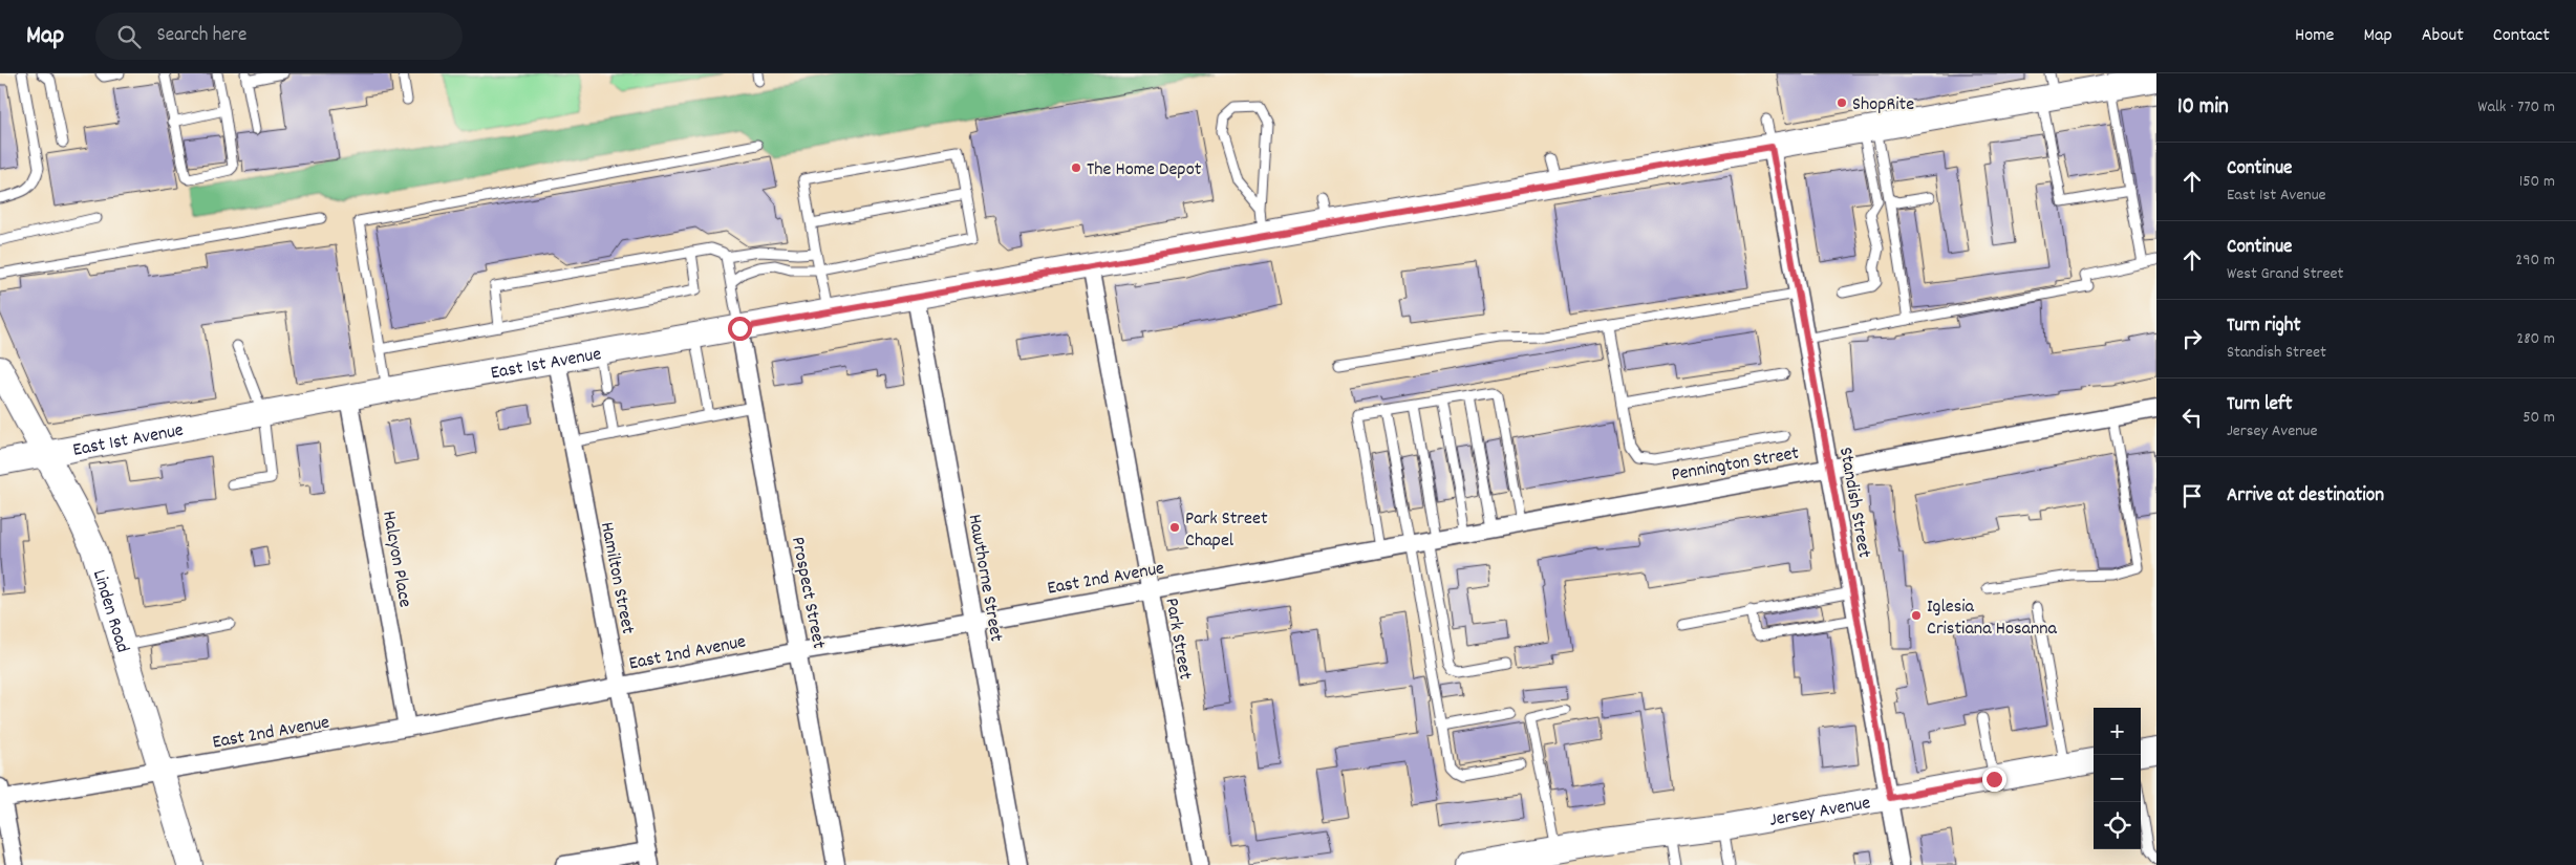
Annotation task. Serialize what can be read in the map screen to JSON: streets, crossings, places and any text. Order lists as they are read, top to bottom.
{
  "streets": {
    "street": [
      "East 1st Avenue",
      "Pennington Street",
      "Standish Street",
      "Halcyon Place",
      "East 2nd Avenue",
      "Hamilton Street",
      "Hawthorne Street",
      "Prospect Street",
      "Linden Road",
      "Park Street",
      "Jersey Avenue"
    ]
  },
  "crossings": [
    ["East 1st Avenue", "Standish Street"],
    ["East 1st Avenue", "Halcyon Place"],
    ["East 1st Avenue", "Hamilton Street"],
    ["East 1st Avenue", "Hawthorne Street"],
    ["East 1st Avenue", "Prospect Street"],
    ["East 1st Avenue", "Linden Road"],
    ["East 1st Avenue", "Park Street"],
    ["Pennington Street", "Standish Street"],
    ["Pennington Street", "East 2nd Avenue"],
    ["Standish Street", "Jersey Avenue"],
    ["Halcyon Place", "East 2nd Avenue"],
    ["East 2nd Avenue", "Hamilton Street"],
    ["East 2nd Avenue", "Hawthorne Street"],
    ["East 2nd Avenue", "Prospect Street"],
    ["East 2nd Avenue", "Linden Road"],
    ["East 2nd Avenue", "Park Street"]
  ],
  "places": [
    "ShopRite",
    "The Home Depot",
    "Park Street Chapel",
    "Iglesia Cristiana Hosanna"
  ],
  "page": {
    "header": "Map",
    "search": "Search here",
    "nav": [
      "Home",
      "Map",
      "About",
      "Contact"
    ],
    "heading": ["10 min", "Walk · 770 m"],
    "list": [
      ["Continue", "East 1st Avenue", "150 m"],
      ["Continue", "West Grand Street", "290 m"],
      ["Turn right", "Standish Street", "280 m"],
      ["Turn left", "Jersey Avenue", "50 m"],
      "Arrive at destination"
    ],
    "map_buttons": ["+", "−"]
  }
}
